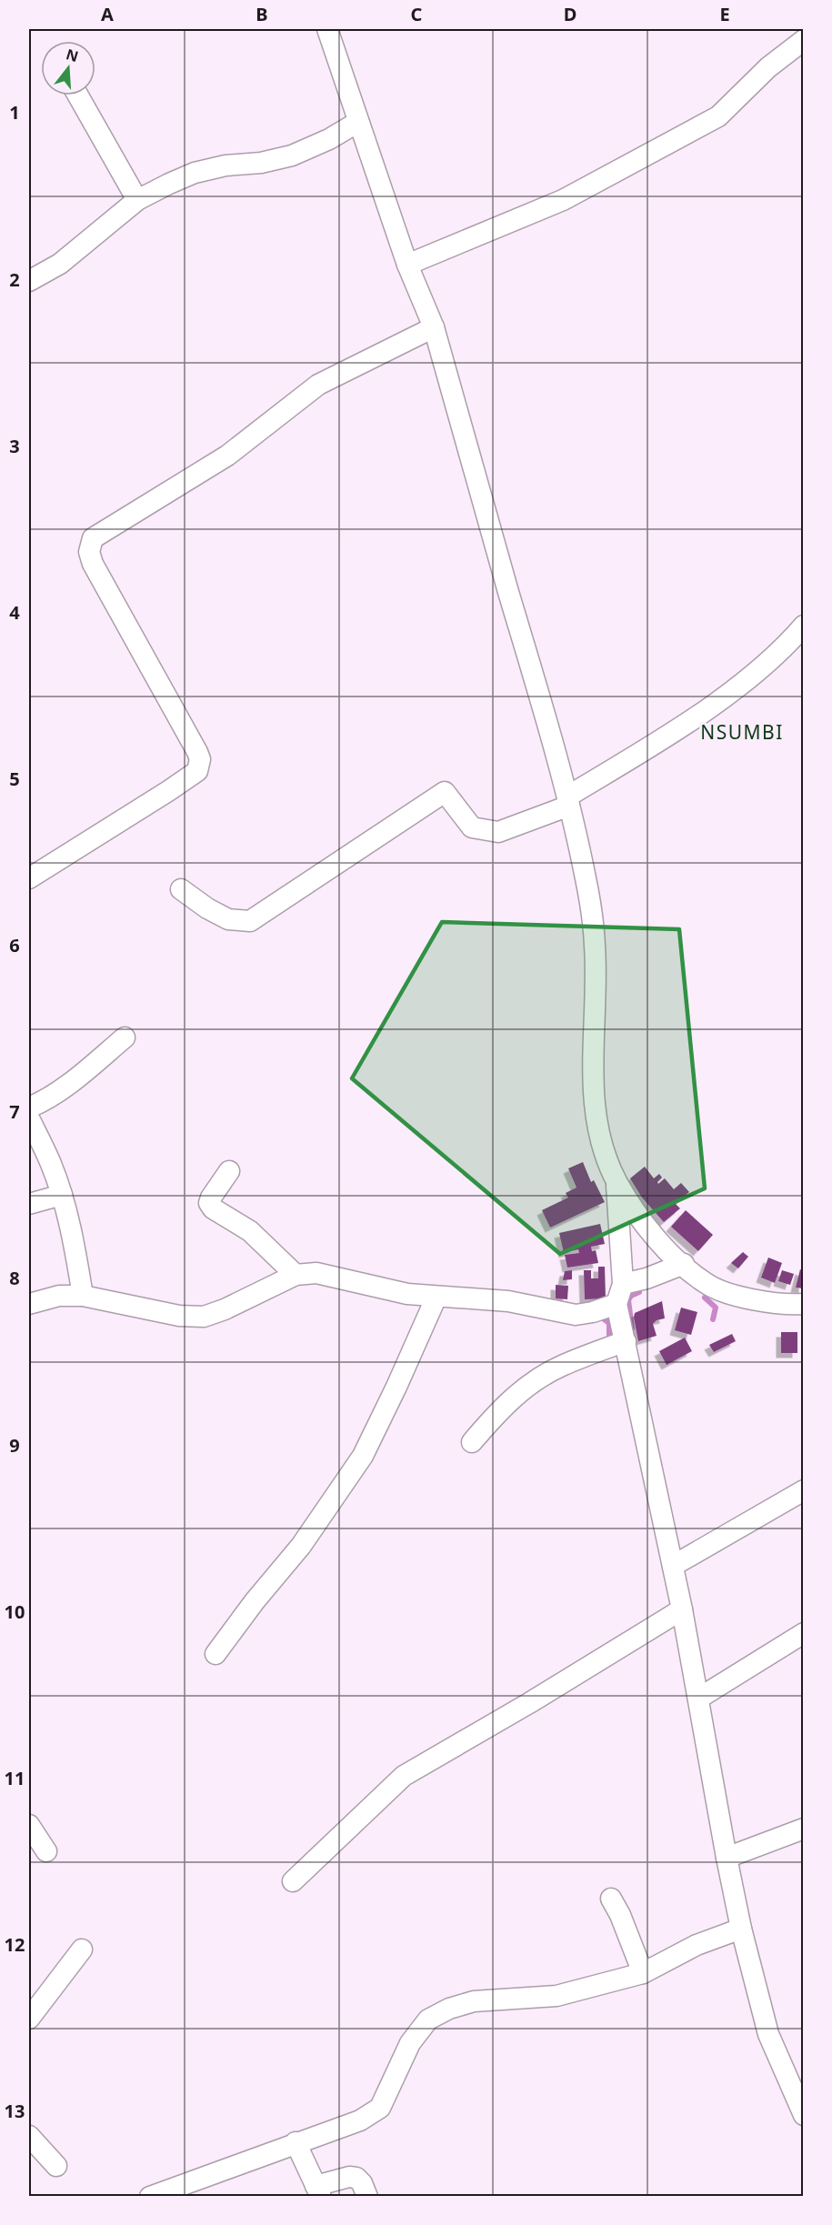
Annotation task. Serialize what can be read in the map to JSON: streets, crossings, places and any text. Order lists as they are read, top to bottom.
{
  "districts": ["NSUMBI"],
  "north": "top",
  "grid": {
    "columns": [
      "A",
      "B",
      "C",
      "D",
      "E"
    ],
    "rows": [
      "1",
      "2",
      "3",
      "4",
      "5",
      "6",
      "7",
      "8",
      "9",
      "10",
      "11",
      "12",
      "13"
    ]
  }
}
